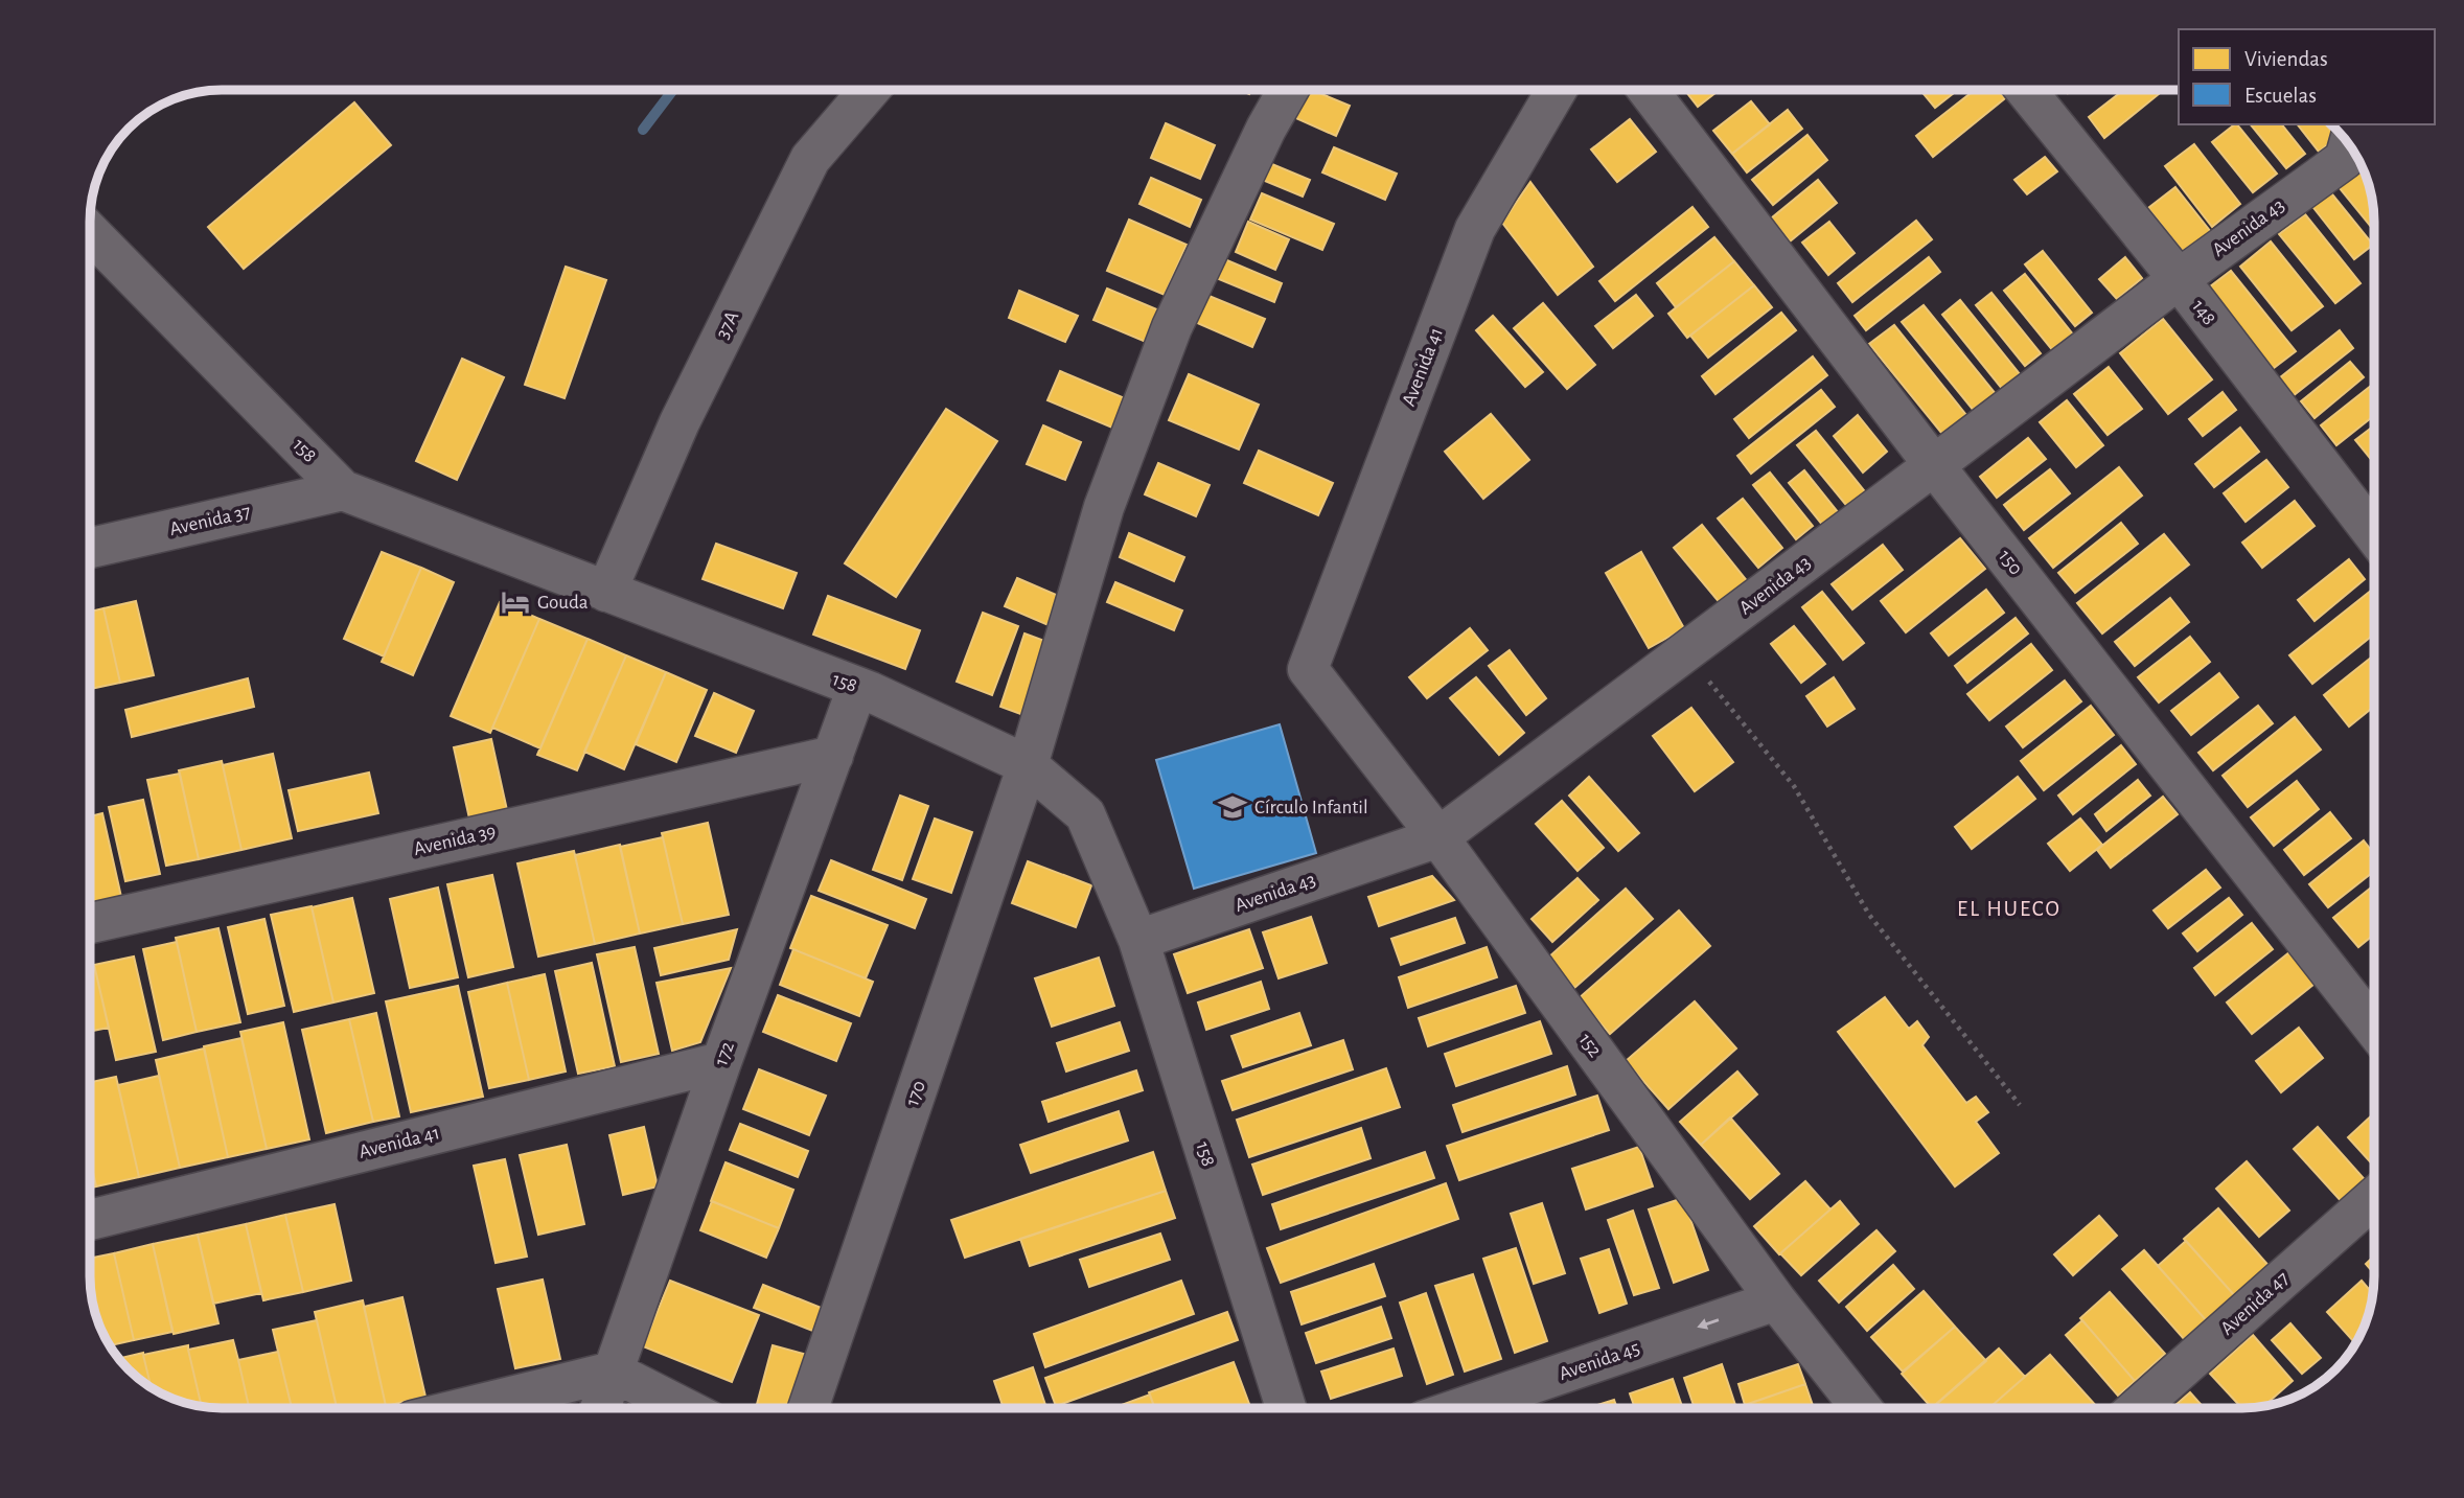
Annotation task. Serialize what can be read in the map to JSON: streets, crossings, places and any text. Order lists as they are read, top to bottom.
{
  "streets": {
    "street": [
      "Avenida 43",
      "148",
      "37A",
      "Avenida 41",
      "158",
      "Avenida 37",
      "150",
      "Avenida 39",
      "152",
      "172",
      "170",
      "Avenida 47",
      "Avenida 45"
    ]
  },
  "crossings": [
    ["Avenida 43", "148"],
    ["Avenida 43", "158"],
    ["Avenida 43", "150"],
    ["Avenida 43", "152"],
    ["37A", "158"],
    ["Avenida 41", "152"],
    ["Avenida 41", "172"],
    ["158", "Avenida 37"],
    ["158", "172"],
    ["158", "170"],
    ["Avenida 39", "172"],
    ["152", "Avenida 45"]
  ],
  "one_way": ["Avenida 45"],
  "districts": ["EL HUECO"],
  "places": {
    "hotel": ["Gouda"],
    "school or university": ["Círculo Infantil"]
  },
  "legend": ["Viviendas", "Escuelas"]
}
